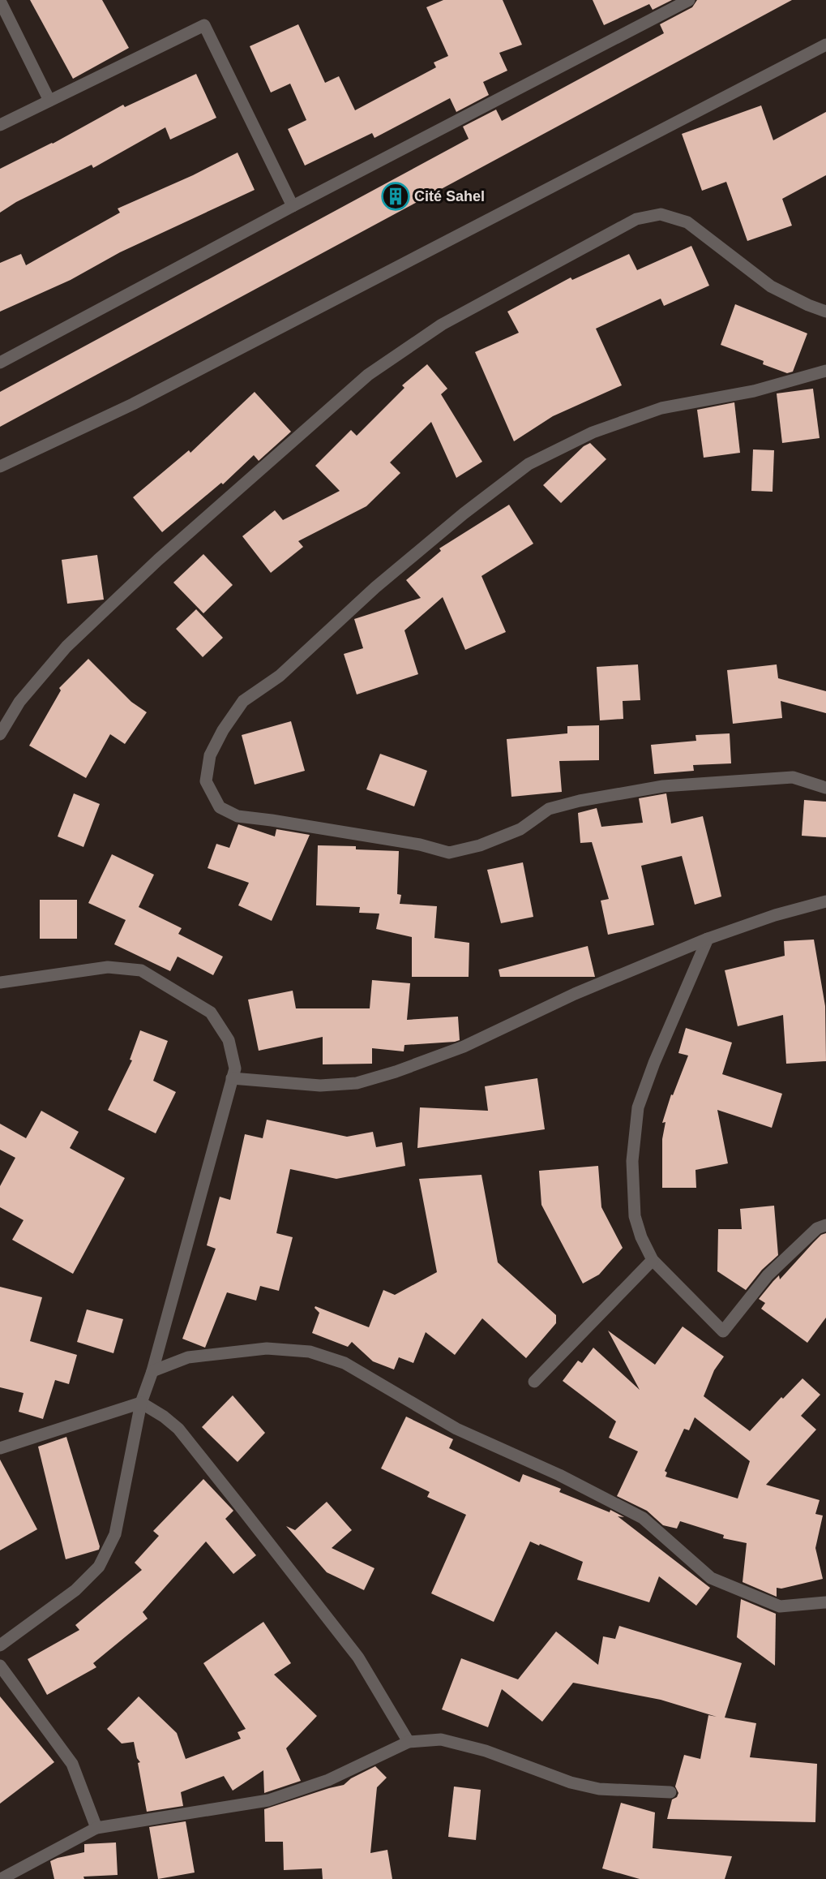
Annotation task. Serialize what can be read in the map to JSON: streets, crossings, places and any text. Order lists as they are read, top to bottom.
{
  "places": {
    "building": ["Cité Sahel"]
  }
}
